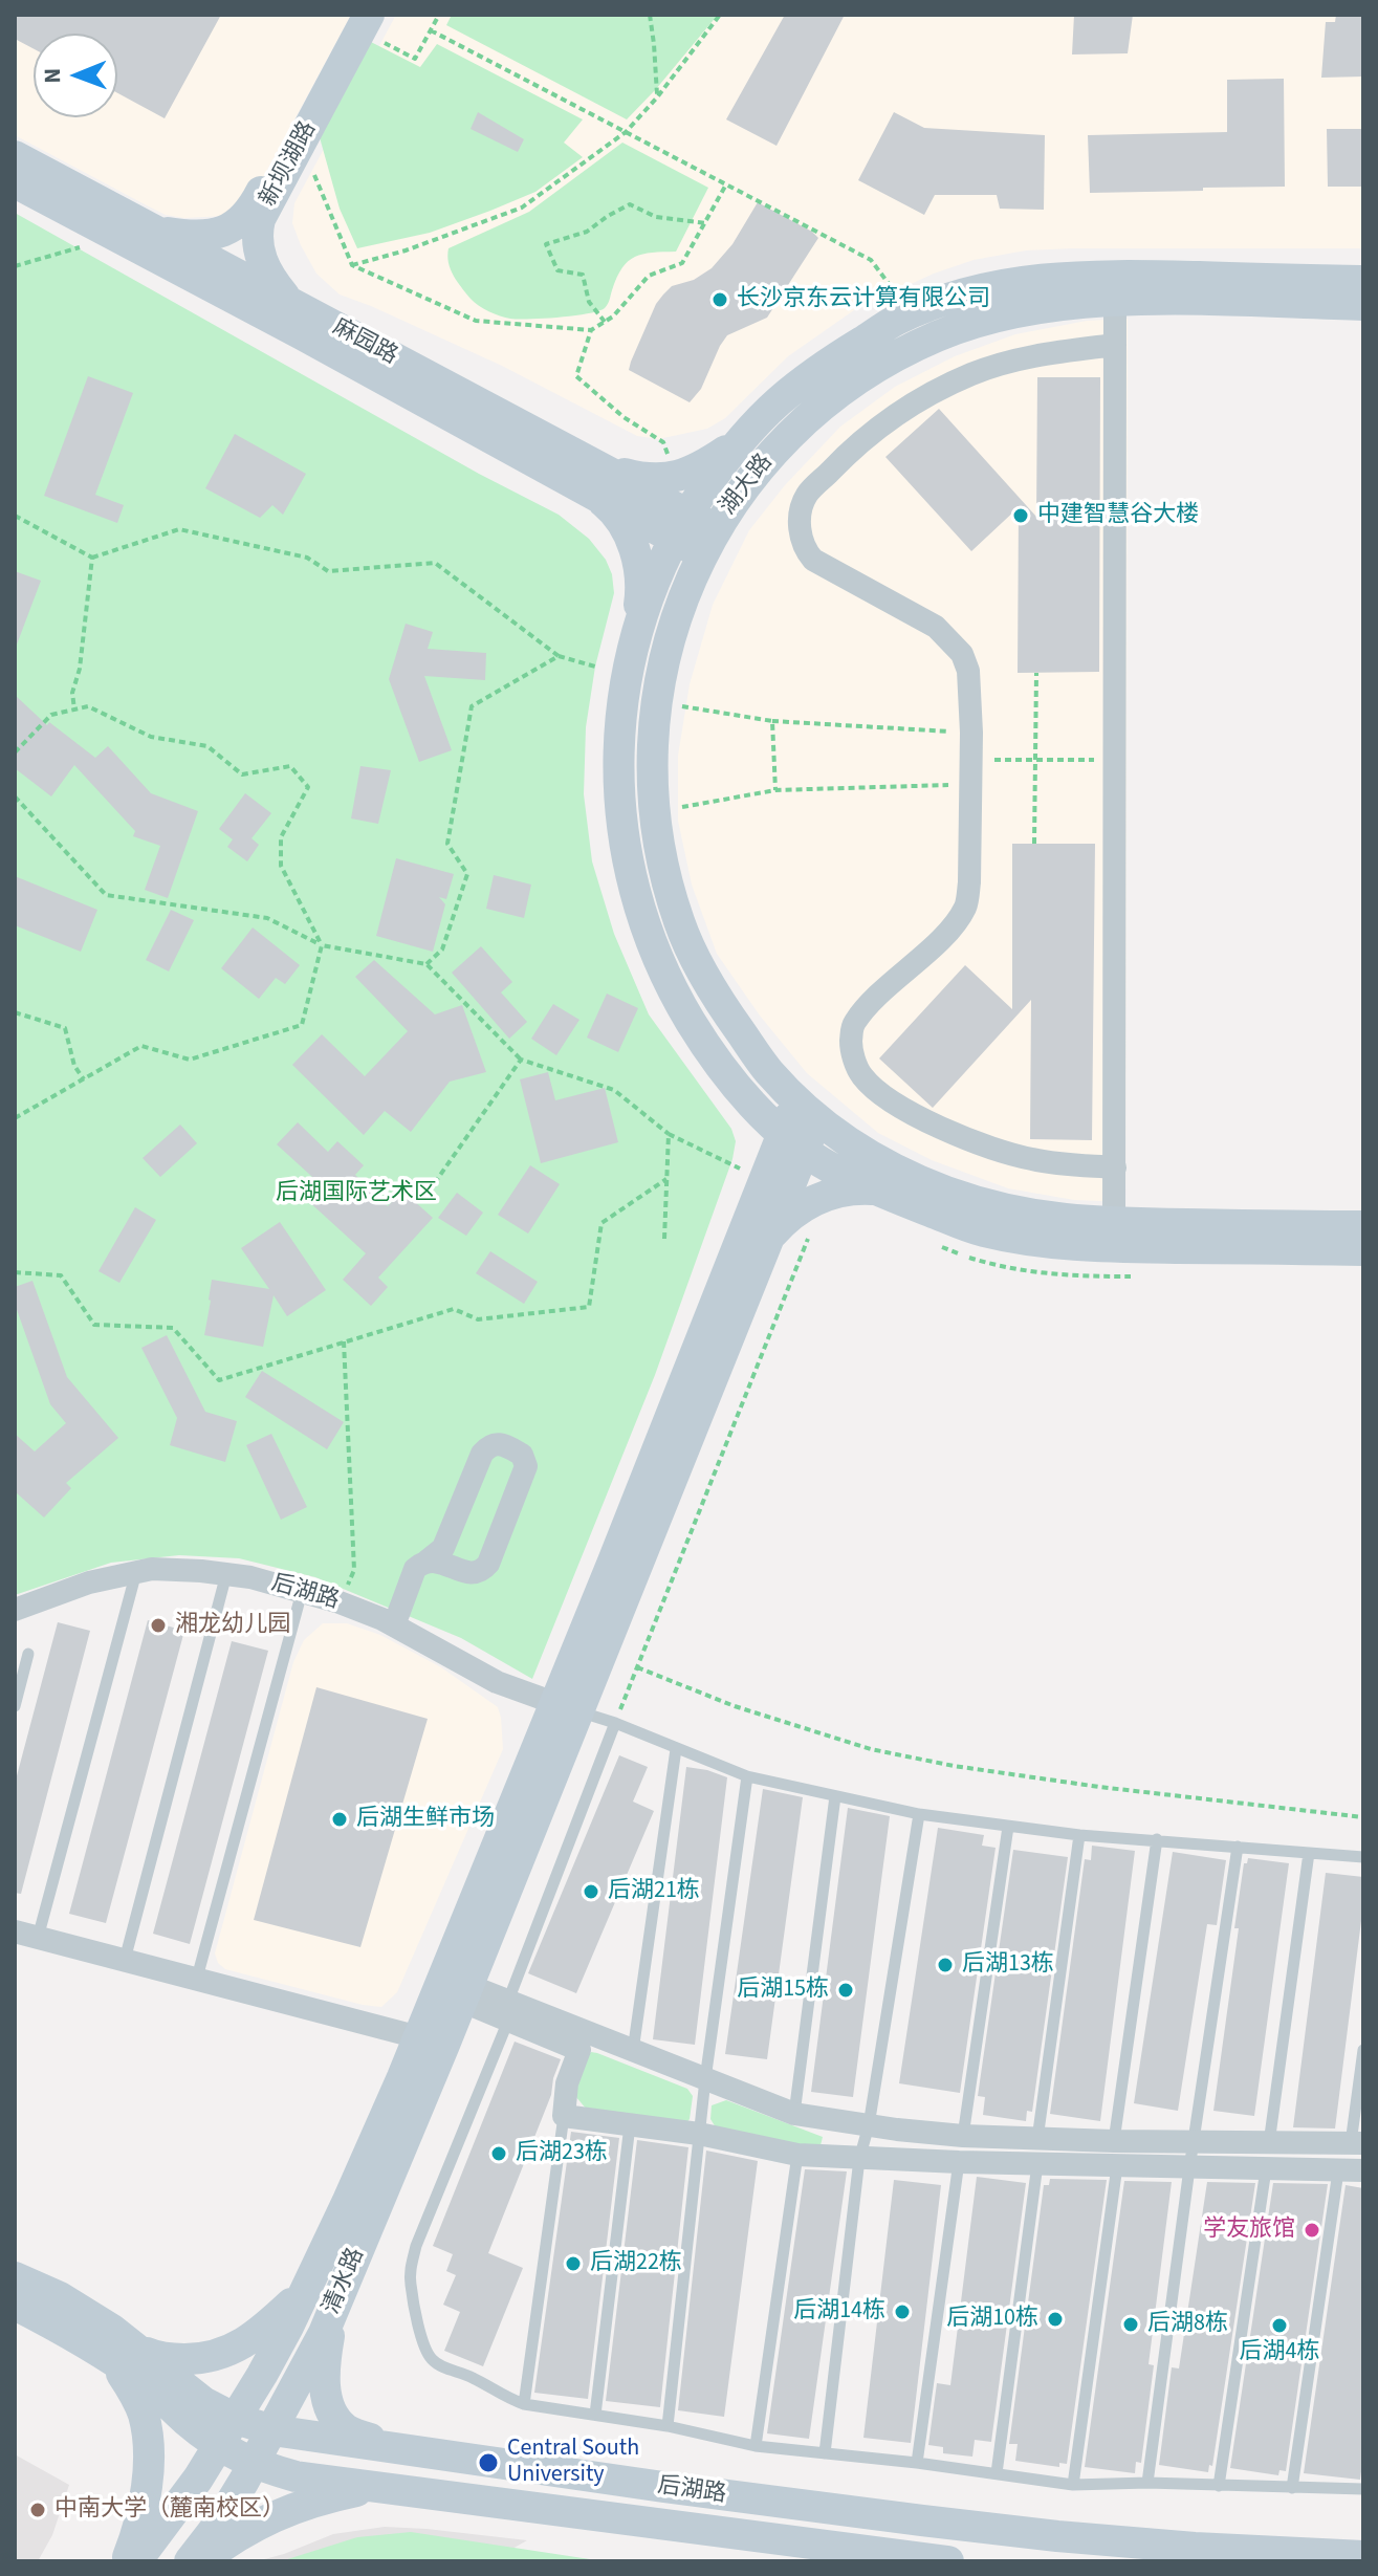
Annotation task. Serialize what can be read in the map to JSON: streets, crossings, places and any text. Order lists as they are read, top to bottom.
{
  "streets": {
    "main road": [
      "新坝湖路",
      "麻园路",
      "湖大路",
      "后湖路",
      "清水路"
    ]
  },
  "crossings": [
    ["新坝湖路", "麻园路"],
    ["麻园路", "湖大路"],
    ["后湖路", "清水路"]
  ],
  "parks": ["后湖国际艺术区"],
  "places": [
    "长沙京东云计算有限公司",
    "中建智慧谷大楼",
    "湘龙幼儿园",
    "后湖生鲜市场",
    "后湖21栋",
    "后湖13栋",
    "后湖15栋",
    "后湖23栋",
    "学友旅馆",
    "后湖22栋",
    "后湖14栋",
    "后湖10栋",
    "后湖8栋",
    "后湖4栋",
    "Central South University",
    "中南大学（麓南校区）"
  ],
  "north": "left"
}
